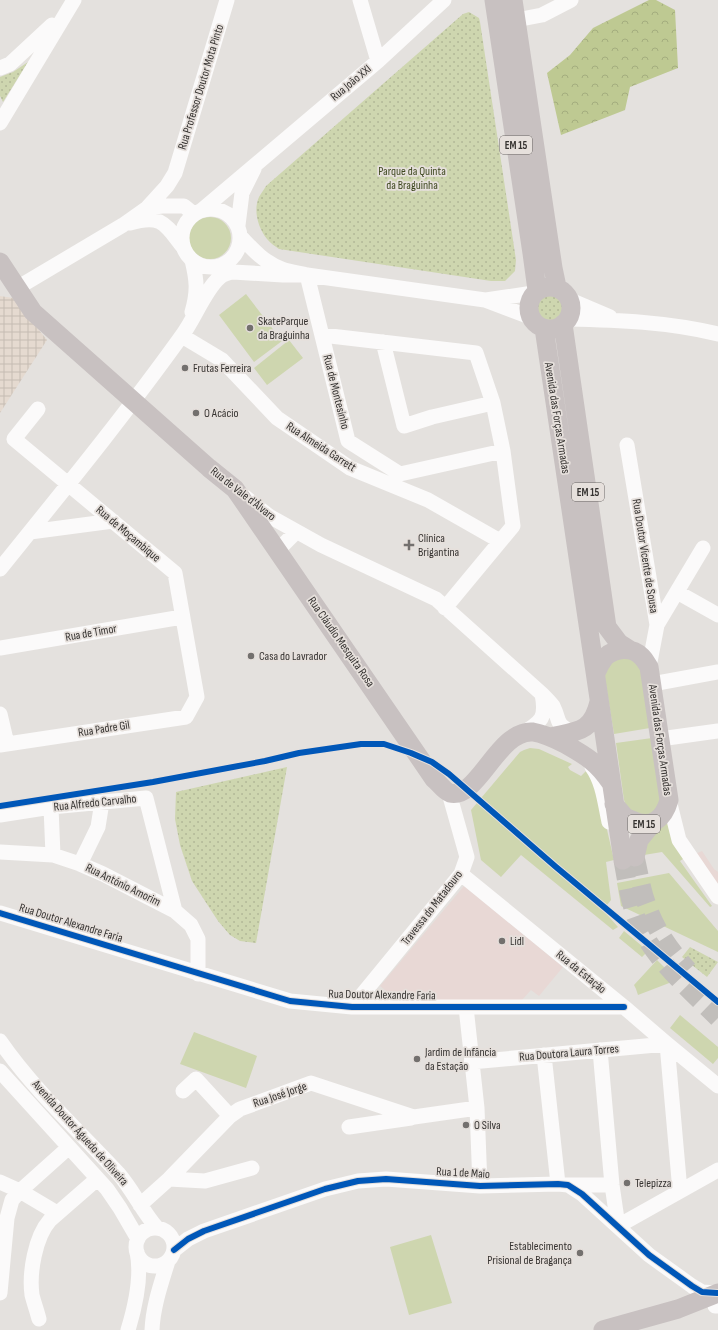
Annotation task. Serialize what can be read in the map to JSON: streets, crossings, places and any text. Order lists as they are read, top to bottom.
{
  "streets": {
    "main road": [
      "EM 15",
      "Avenida das Forças Armadas",
      "Rua de Vale d'Álvaro",
      "Rua Cláudio Mesquita Rosa"
    ],
    "street": [
      "Rua João XXI",
      "Rua Professor Doutor Mota Pinto",
      "Rua de Montesinho",
      "Rua Almeida Garrett",
      "Rua de Moçambique",
      "Rua Doutor Vicente de Sousa",
      "Rua de Timor",
      "Rua Padre Gil",
      "Rua Alfredo Carvalho",
      "Rua António Amorim",
      "Travessa do Matadouro",
      "Rua Doutor Alexandre Faria",
      "Rua da Estação",
      "Rua Doutora Laura Torres",
      "Rua José Jorge",
      "Avenida Doutor Águedo de Oliveira",
      "Rua 1 de Maio"
    ]
  },
  "crossings": [
    ["Rua João XXI", "Rua Professor Doutor Mota Pinto"],
    ["EM 15", "Avenida das Forças Armadas"],
    ["Avenida das Forças Armadas", "Rua Doutor Vicente de Sousa"],
    ["Rua de Vale d'Álvaro", "Rua Cláudio Mesquita Rosa"],
    ["Rua de Moçambique", "Rua de Timor"],
    ["Rua de Moçambique", "Rua Padre Gil"],
    ["Rua Cláudio Mesquita Rosa", "Travessa do Matadouro"],
    ["Rua Alfredo Carvalho", "Rua António Amorim"],
    ["Rua António Amorim", "Rua Doutor Alexandre Faria"],
    ["Travessa do Matadouro", "Rua Doutor Alexandre Faria"],
    ["Travessa do Matadouro", "Rua da Estação"],
    ["Rua Doutor Alexandre Faria", "Rua da Estação"],
    ["Rua da Estação", "Rua Doutora Laura Torres"],
    ["Rua José Jorge", "Avenida Doutor Águedo de Oliveira"]
  ],
  "parks": ["Parque da Quinta da Braguinha"],
  "places": {
    "other": [
      "SkateParque da Braguinha",
      "Frutas Ferreira",
      "O Acácio",
      "Casa do Lavrador",
      "Lidl",
      "Jardim de Infância da Estação",
      "O Silva",
      "Telepizza",
      "Establecimento Prisional de Bragança"
    ],
    "health": ["Clínica Brigantina"]
  }
}
